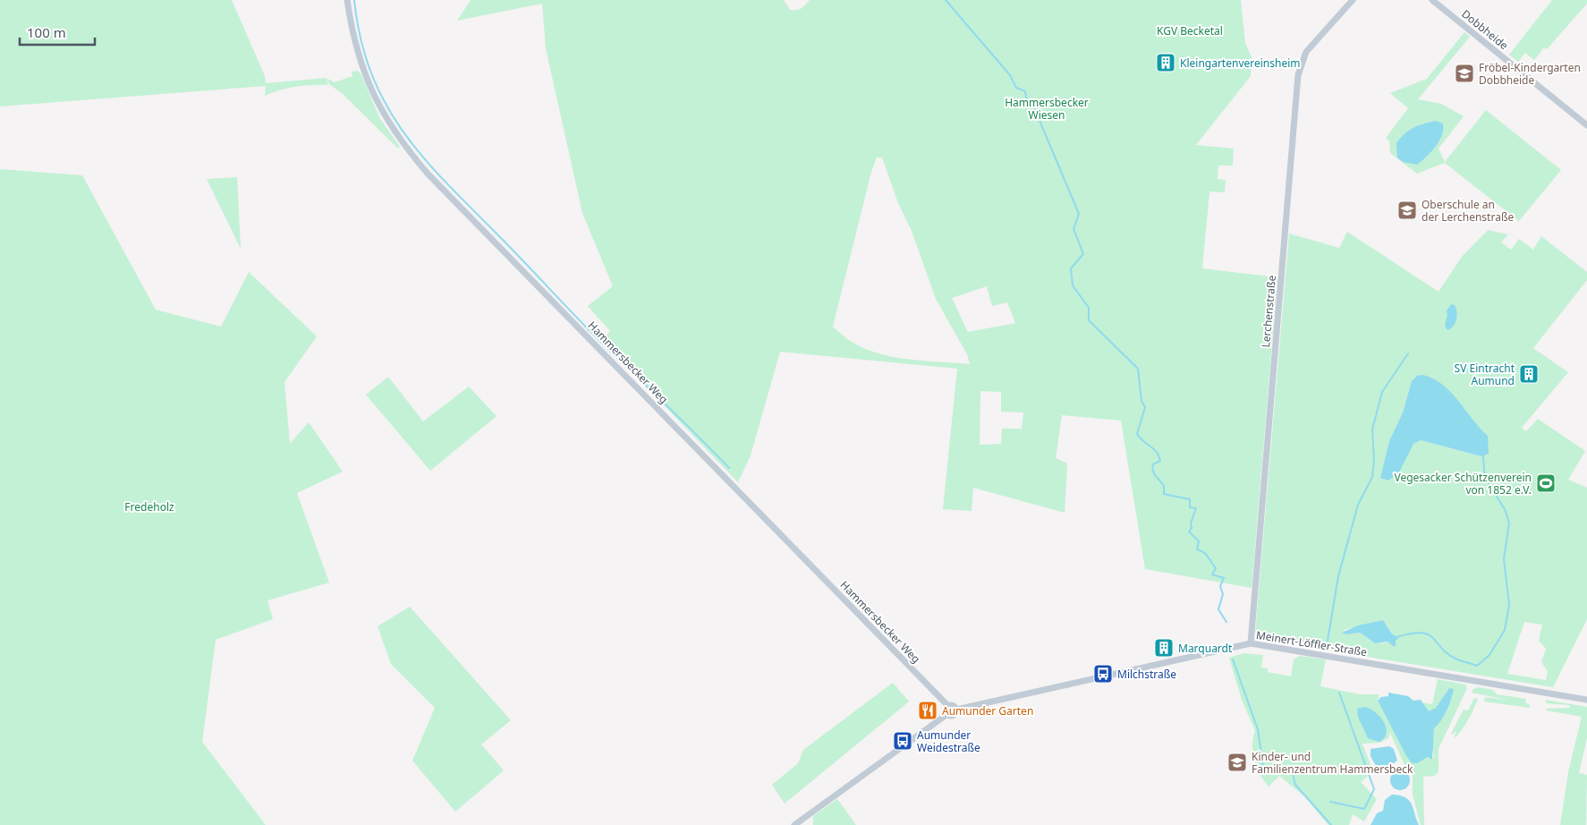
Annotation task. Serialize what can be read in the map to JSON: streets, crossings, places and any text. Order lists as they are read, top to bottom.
{
  "streets": {
    "street": [
      "Dobbheide",
      "Lerchenstraße",
      "Hammersbecker Weg",
      "Meinert-Löffler-Straße"
    ]
  },
  "crossings": [
    ["Lerchenstraße", "Meinert-Löffler-Straße"]
  ],
  "parks": ["KGV Becketal", "Hammersbecker Wiesen", "Fredeholz"],
  "places": {
    "building": ["Kleingartenvereinsheim", "SV Eintracht Aumund", "Marquardt"],
    "school or university": ["Fröbel-Kindergarten Dobbheide", "Oberschule an der Lerchenstraße", "Kinder- und Familienzentrum Hammersbeck"],
    "sports": ["Vegesacker Schützenverein von 1852 e.V."],
    "bus stop": ["Milchstraße", "Aumunder Weidestraße"],
    "restaurant": ["Aumunder Garten"]
  },
  "scale_bar": "100 m"
}
